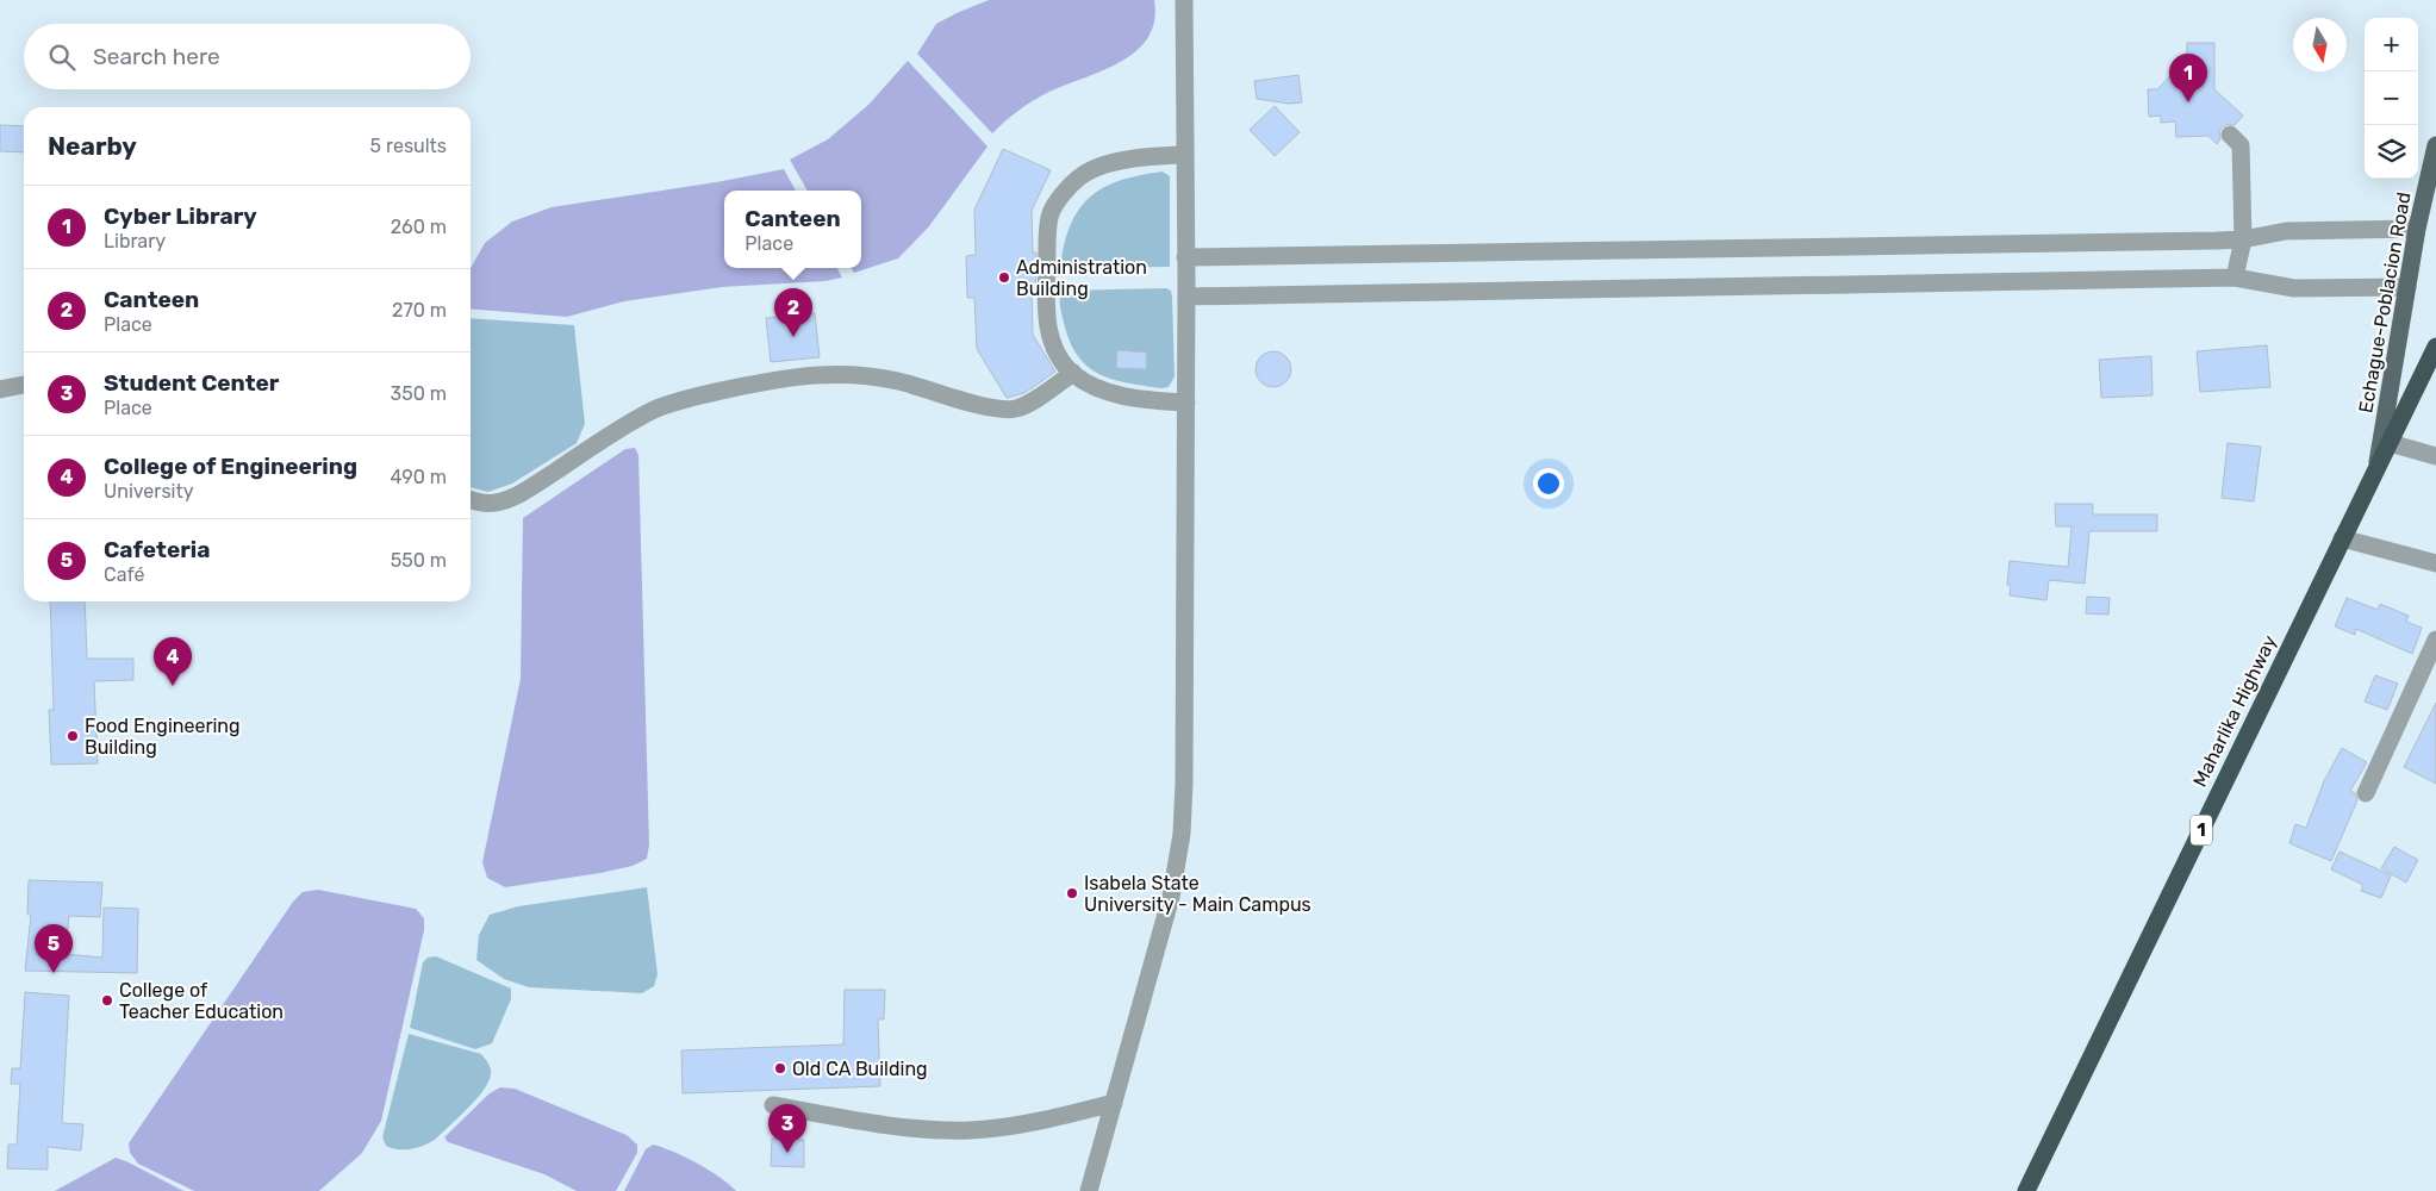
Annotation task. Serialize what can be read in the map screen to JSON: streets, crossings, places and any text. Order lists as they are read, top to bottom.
{
  "streets": {
    "highway": ["Maharlika Highway", "1"],
    "main road": ["Echague-Poblacion Road"]
  },
  "crossings": [
    ["Echague-Poblacion Road", "Maharlika Highway"]
  ],
  "places": [
    "Administration Building",
    "Food Engineering Building",
    "Isabela State University - Main Campus",
    "College of Teacher Education",
    "Old CA Building"
  ],
  "north": "bottom",
  "page": {
    "map_buttons": ["+", "−"],
    "search": "Search here",
    "pins": [
      "1",
      "2",
      "4",
      "5",
      "3"
    ],
    "heading": ["Nearby", "5 results"],
    "list": [
      {
        "mark": "1",
        "name": "Cyber Library",
        "note": "Library",
        "value": "260 m"
      },
      {
        "mark": "2",
        "name": "Canteen",
        "note": "Place",
        "value": "270 m"
      },
      {
        "mark": "3",
        "name": "Student Center",
        "note": "Place",
        "value": "350 m"
      },
      {
        "mark": "4",
        "name": "College of Engineering",
        "note": "University",
        "value": "490 m"
      },
      {
        "mark": "5",
        "name": "Cafeteria",
        "note": "Café",
        "value": "550 m"
      }
    ],
    "popup": ["Canteen", "Place"]
  }
}
